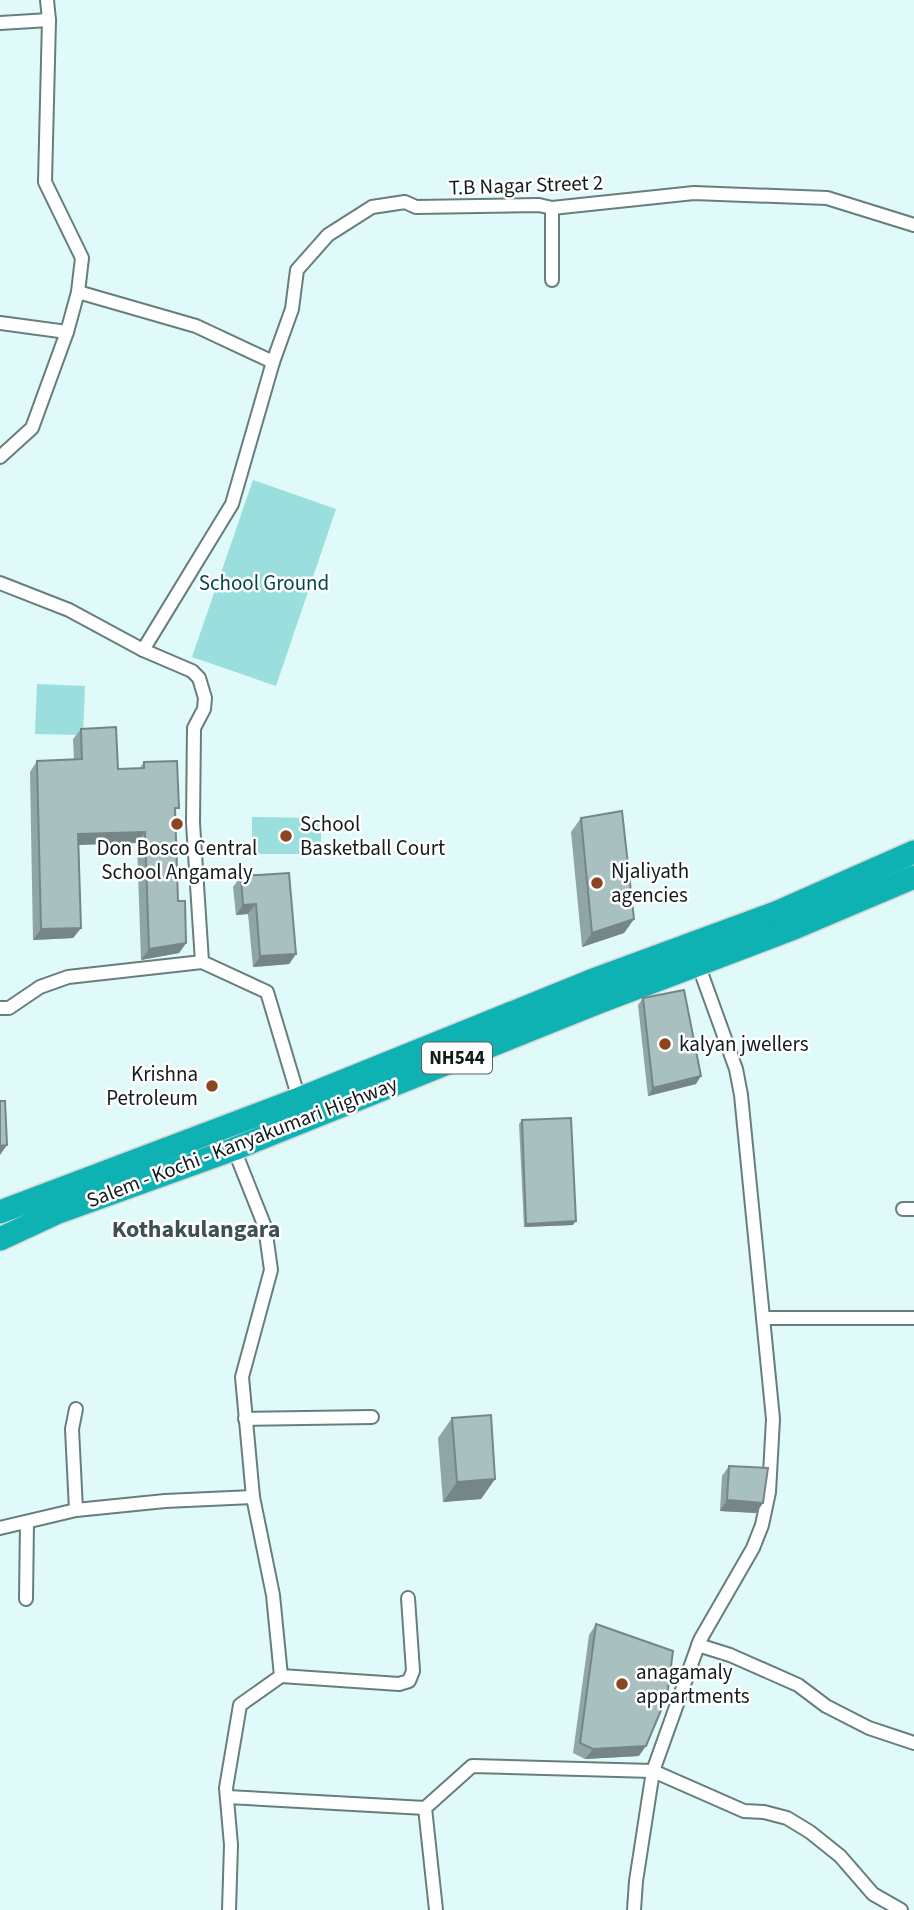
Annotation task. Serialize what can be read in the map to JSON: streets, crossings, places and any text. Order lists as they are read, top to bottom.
{
  "streets": {
    "highway": ["NH544", "Salem - Kochi - Kanyakumari Highway"],
    "street": ["T.B Nagar Street 2"]
  },
  "districts": ["Kothakulangara"],
  "parks": ["School Ground"],
  "places": [
    "Don Bosco Central School Angamaly",
    "School Basketball Court",
    "Njaliyath agencies",
    "kalyan jwellers",
    "Krishna Petroleum",
    "anagamaly appartments"
  ]
}
